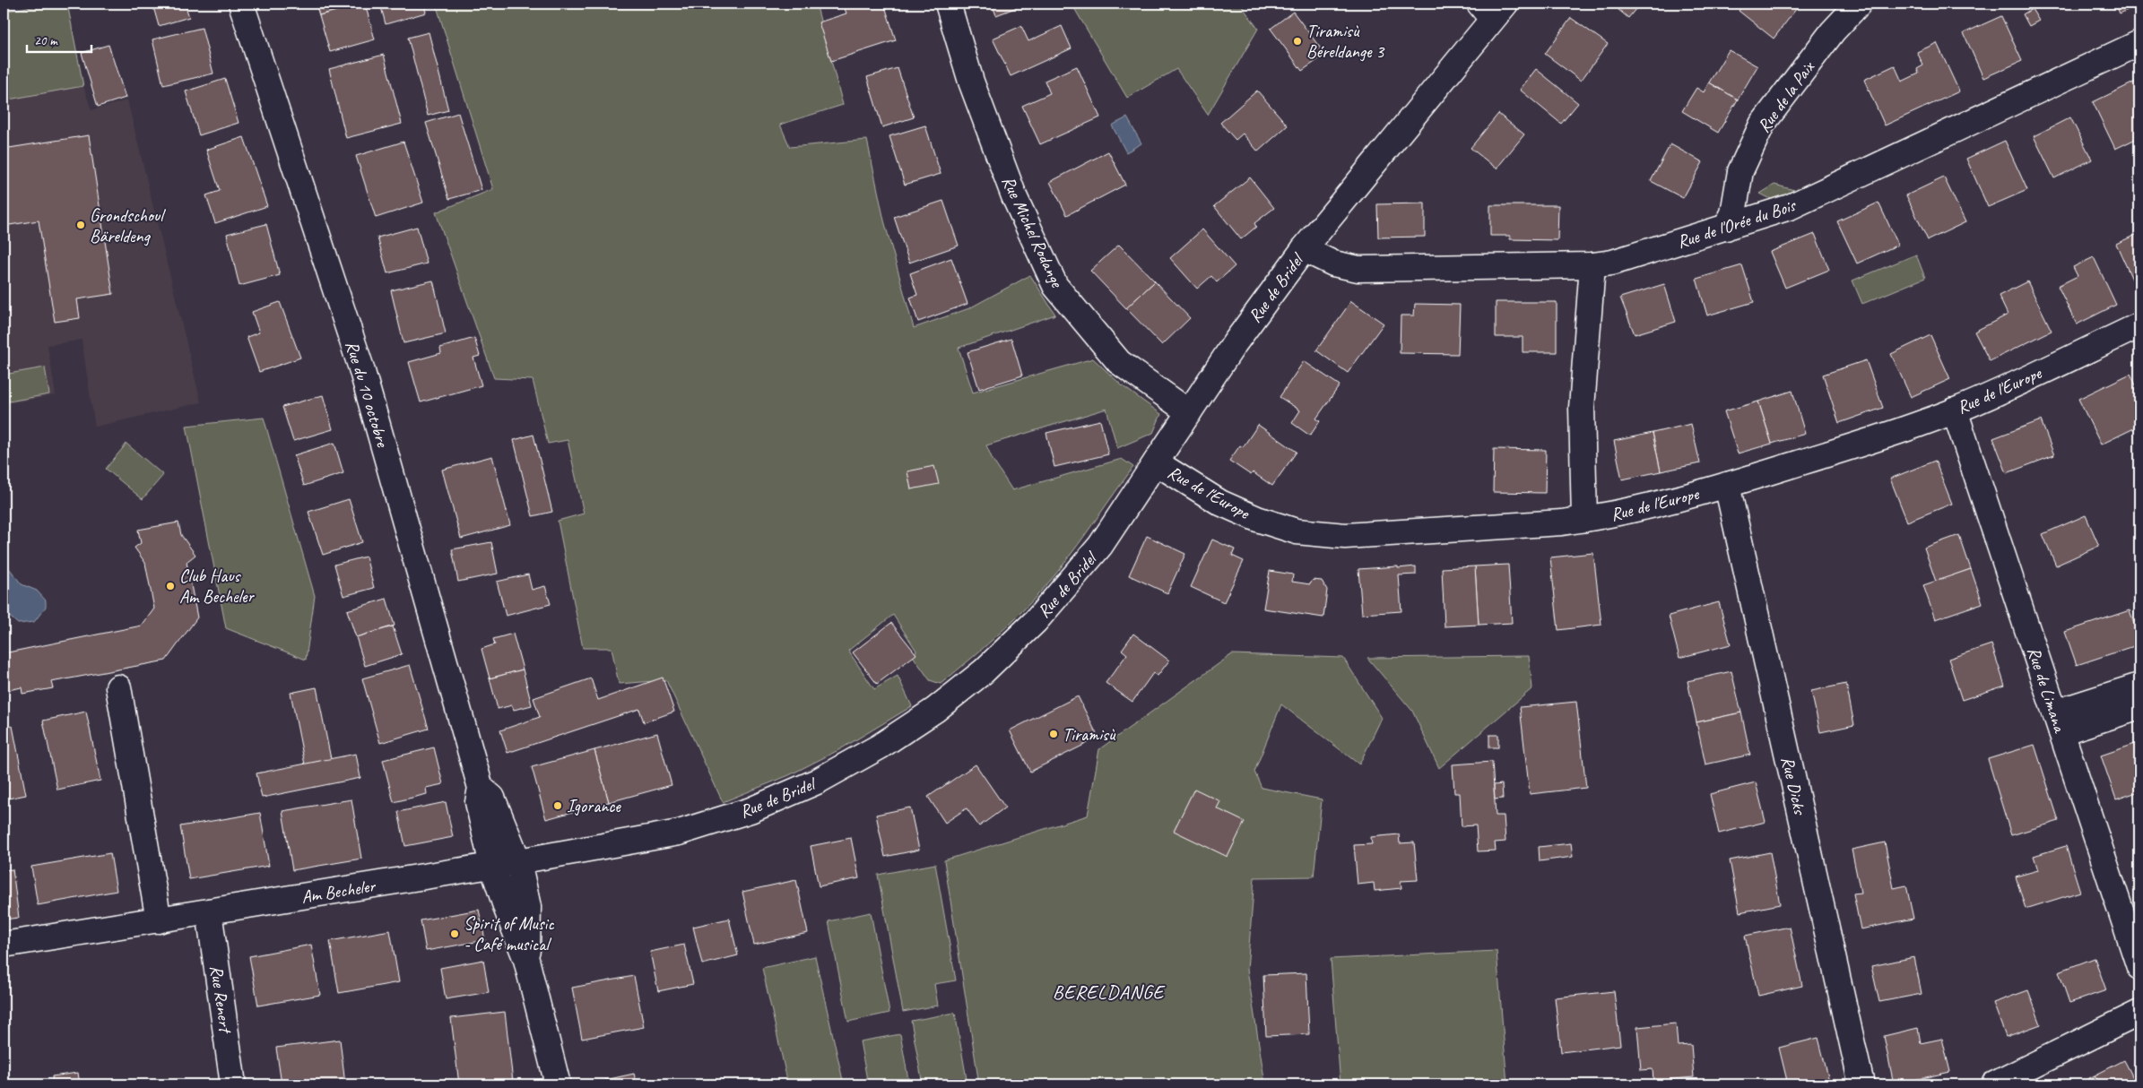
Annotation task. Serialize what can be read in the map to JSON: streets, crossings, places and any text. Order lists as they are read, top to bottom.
{
  "streets": {
    "street": [
      "Rue de la Paix",
      "Rue de l'Orée du Bois",
      "Rue Michel Rodange",
      "Rue de Bridel",
      "Rue de l'Europe",
      "Rue du 10 octobre",
      "Rue de Limana",
      "Rue Dicks",
      "Am Becheler",
      "Rue Renert"
    ]
  },
  "crossings": [
    ["Rue de la Paix", "Rue de l'Orée du Bois"],
    ["Rue de l'Orée du Bois", "Rue de Bridel"],
    ["Rue Michel Rodange", "Rue de Bridel"],
    ["Rue de Bridel", "Rue de l'Europe"],
    ["Rue de Bridel", "Rue du 10 octobre"],
    ["Rue de Bridel", "Am Becheler"],
    ["Rue de l'Europe", "Rue de Limana"],
    ["Rue de l'Europe", "Rue Dicks"],
    ["Rue du 10 octobre", "Am Becheler"],
    ["Am Becheler", "Rue Renert"]
  ],
  "districts": ["BERELDANGE"],
  "places": [
    "Tiramisù Béreldange 3",
    "Grondschoul Bäreldeng",
    "Club Haus Am Becheler",
    "Tiramisù",
    "Igorance",
    "Spirit of Music - Café musical"
  ],
  "scale_bar": "20 m"
}
